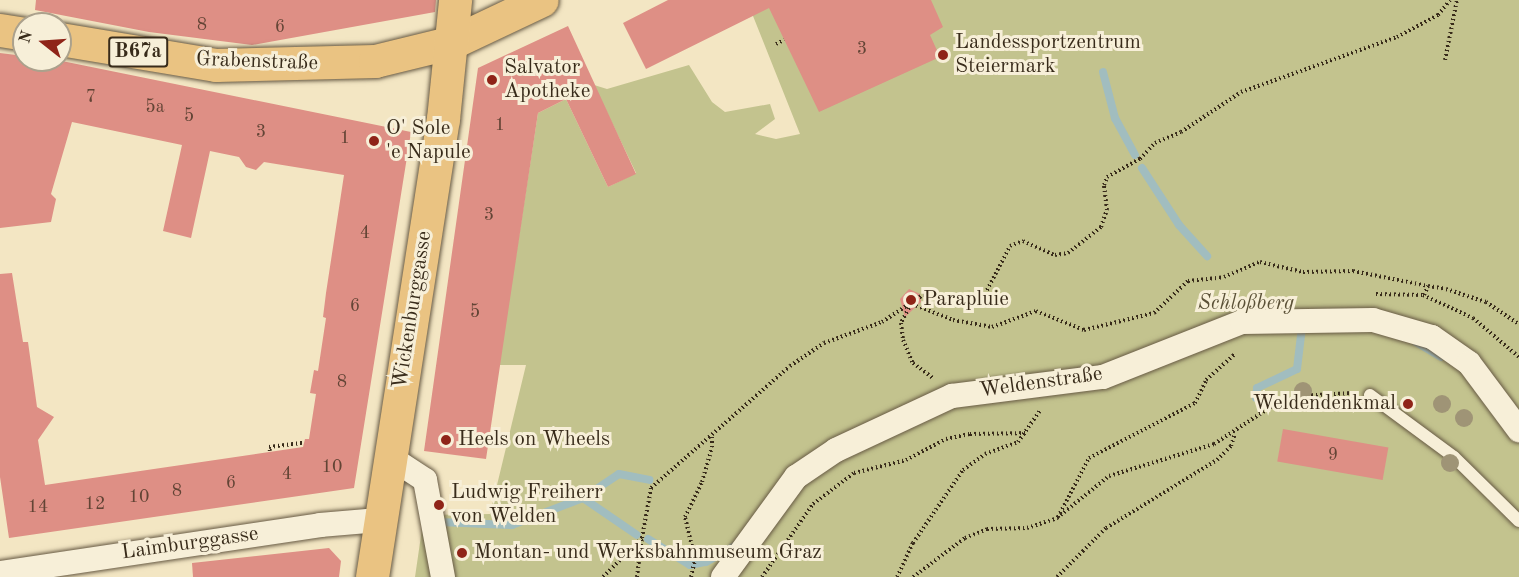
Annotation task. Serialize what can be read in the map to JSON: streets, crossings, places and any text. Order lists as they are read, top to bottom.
{
  "streets": {
    "main road": ["B67a", "Grabenstraße", "Wickenburggasse"],
    "street": ["Weldenstraße", "Laimburggasse"]
  },
  "crossings": [
    ["B67a", "Grabenstraße"],
    ["B67a", "Wickenburggasse"],
    ["Grabenstraße", "Wickenburggasse"],
    ["Wickenburggasse", "Laimburggasse"]
  ],
  "parks": ["Schloßberg"],
  "places": [
    "Landessportzentrum Steiermark",
    "Salvator Apotheke",
    "O' Sole 'e Napule",
    "Parapluie",
    "Weldendenkmal",
    "Heels on Wheels",
    "Ludwig Freiherr von Welden",
    "Montan- und Werksbahnmuseum Graz"
  ],
  "house_numbers": [
    "8",
    "6",
    "3",
    "7",
    "5a",
    "5",
    "1",
    "3",
    "1",
    "3",
    "4",
    "6",
    "5",
    "8",
    "9",
    "10",
    "4",
    "6",
    "8",
    "10",
    "12",
    "14"
  ],
  "north": "left"
}
